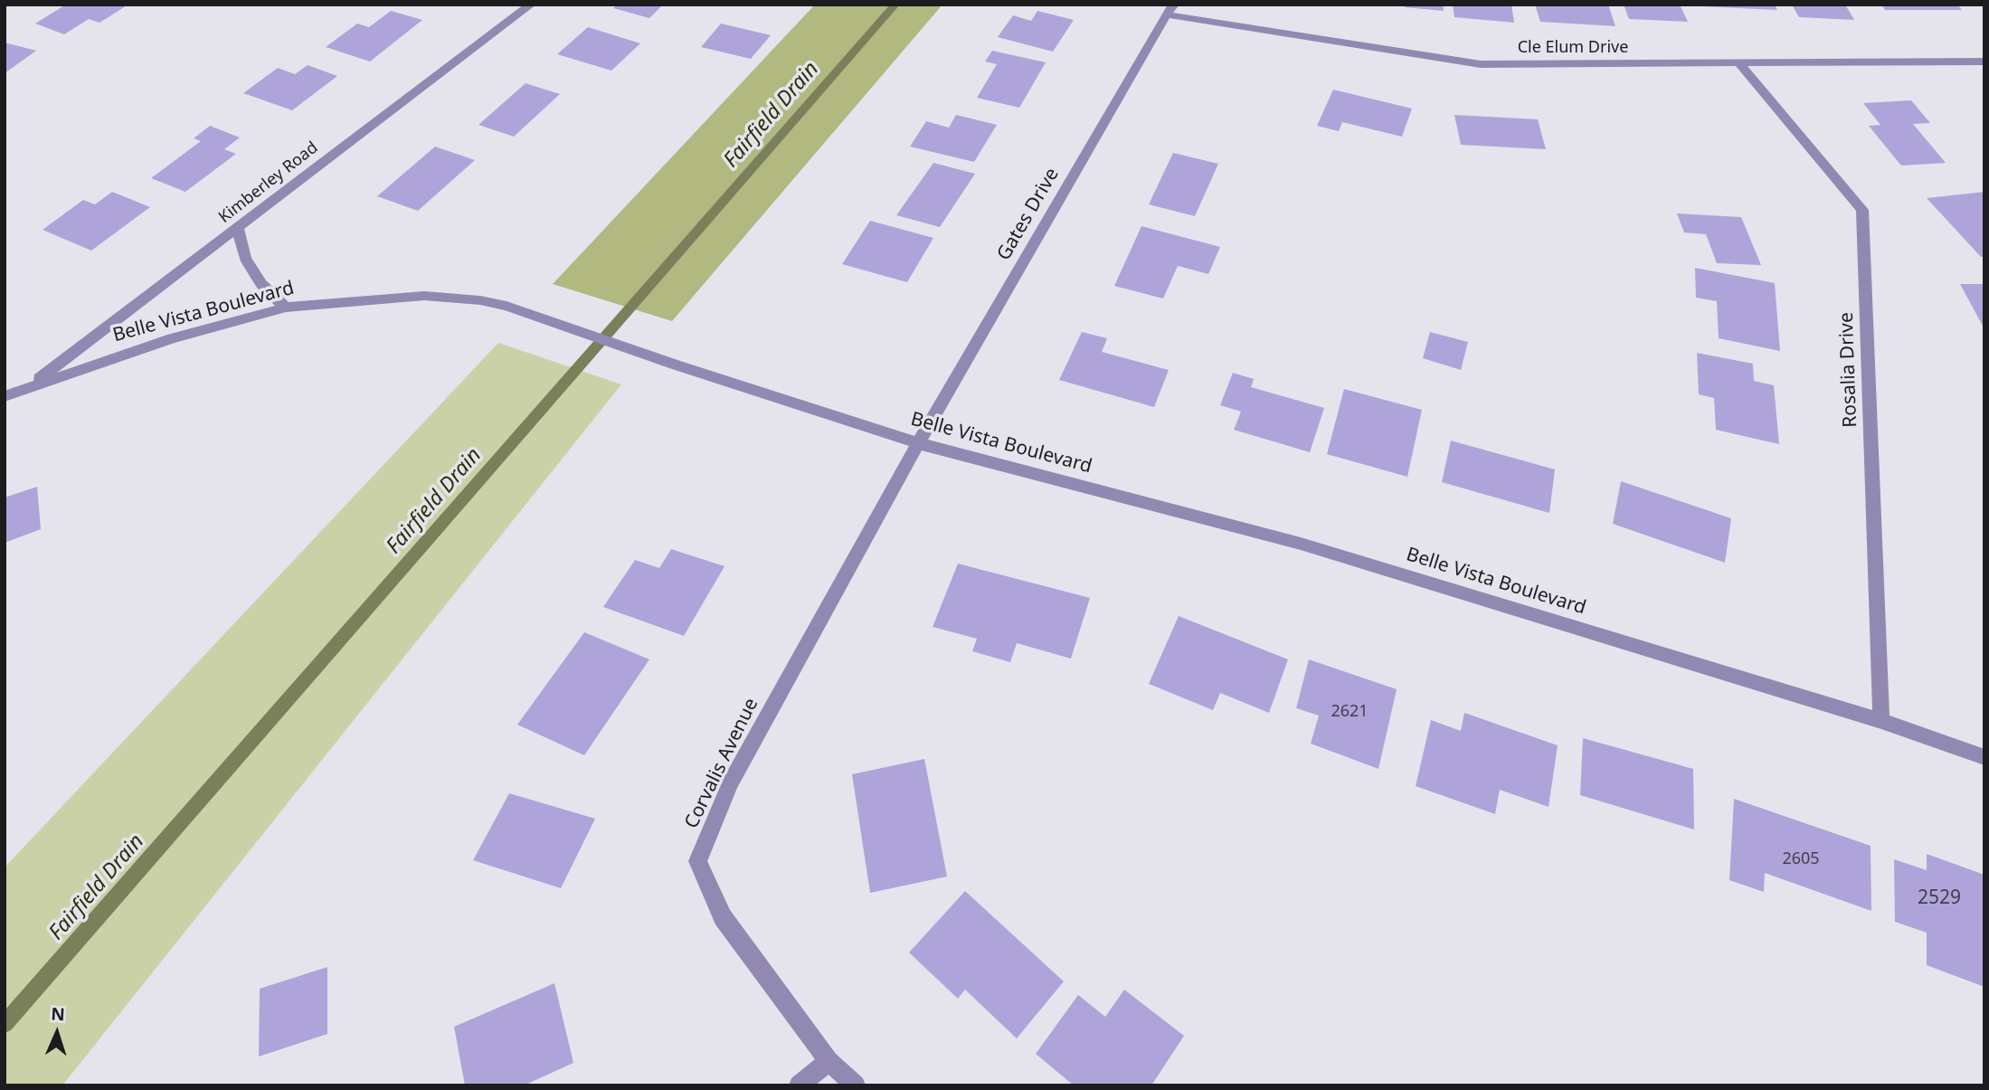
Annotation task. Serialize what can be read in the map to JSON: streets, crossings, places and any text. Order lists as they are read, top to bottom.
{
  "streets": {
    "street": [
      "Cle Elum Drive",
      "Kimberley Road",
      "Gates Drive",
      "Belle Vista Boulevard",
      "Rosalia Drive",
      "Corvalis Avenue"
    ]
  },
  "crossings": [
    ["Cle Elum Drive", "Gates Drive"],
    ["Cle Elum Drive", "Rosalia Drive"],
    ["Kimberley Road", "Belle Vista Boulevard"],
    ["Gates Drive", "Belle Vista Boulevard"],
    ["Gates Drive", "Corvalis Avenue"],
    ["Belle Vista Boulevard", "Rosalia Drive"],
    ["Belle Vista Boulevard", "Corvalis Avenue"]
  ],
  "water": ["Fairfield Drain"],
  "house_numbers": ["2621", "2605", "2529"],
  "north": "top"
}
